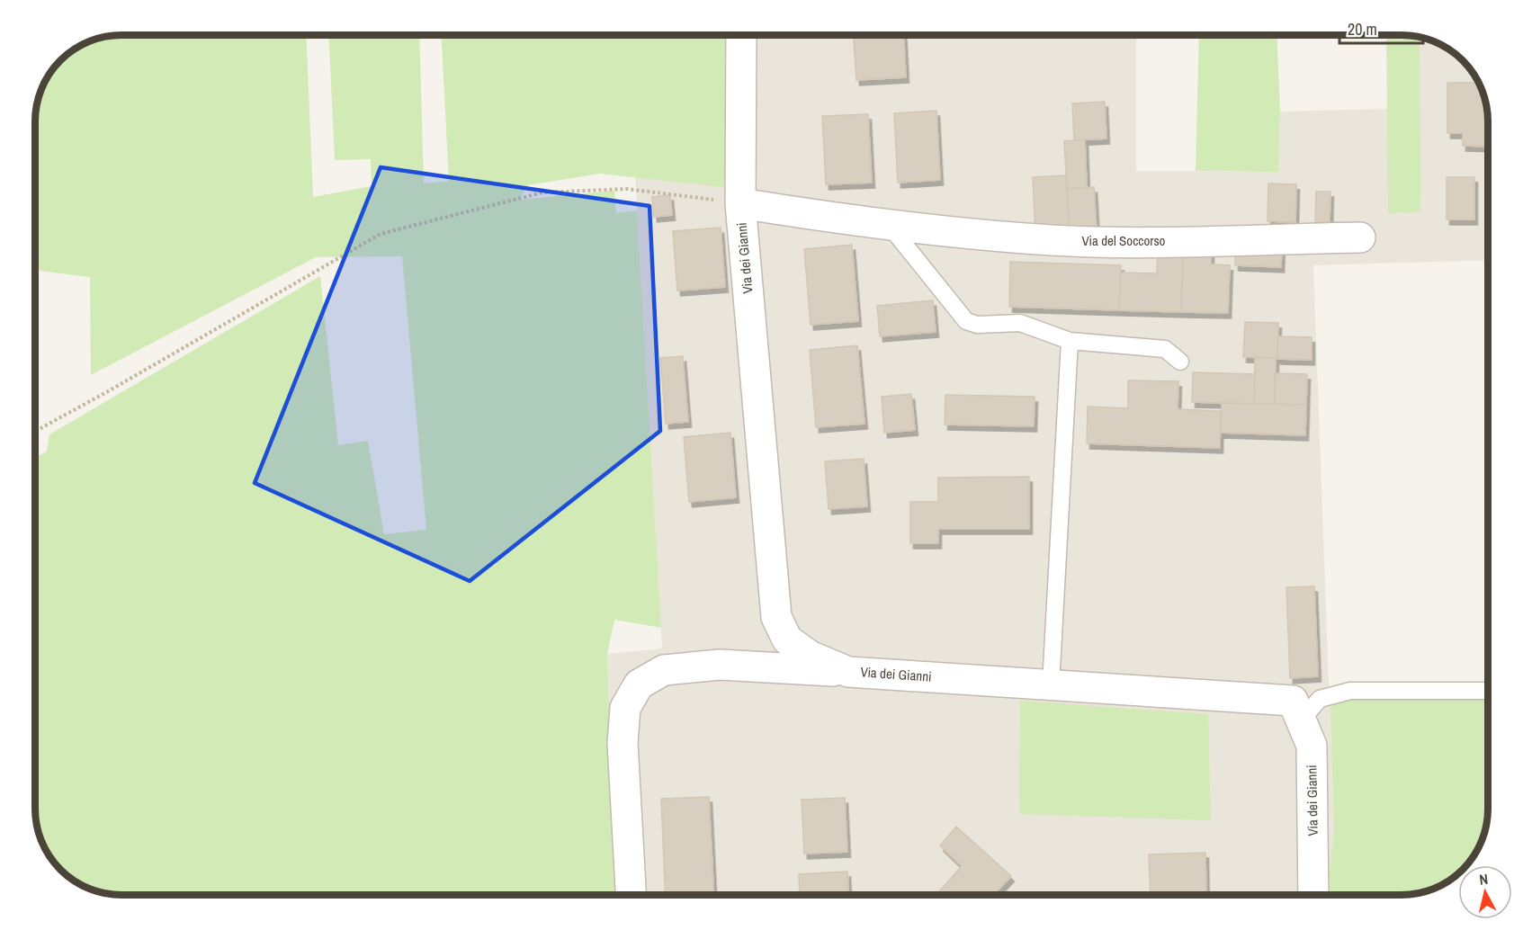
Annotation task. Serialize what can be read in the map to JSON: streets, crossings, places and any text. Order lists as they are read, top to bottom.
{
  "streets": {
    "street": ["Via del Soccorso", "Via dei Gianni"]
  },
  "crossings": [
    ["Via del Soccorso", "Via dei Gianni"]
  ],
  "scale_bar": "20 m",
  "north": "top"
}
